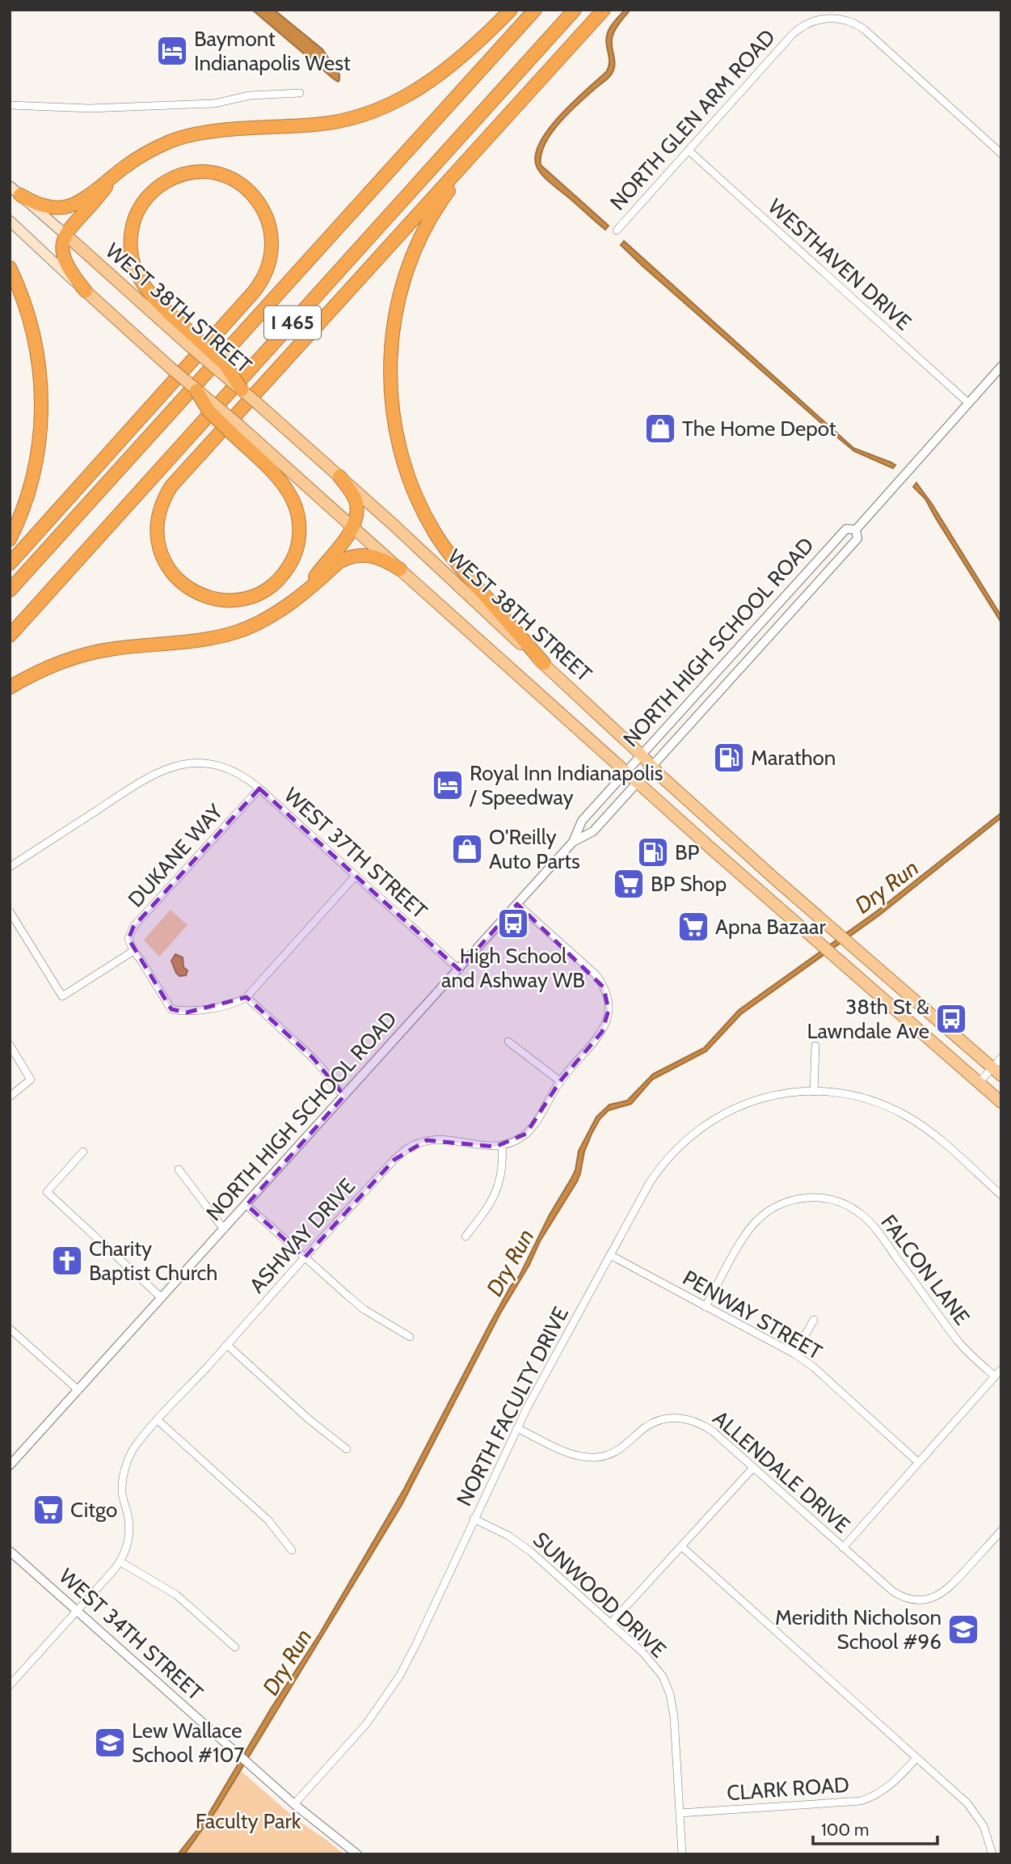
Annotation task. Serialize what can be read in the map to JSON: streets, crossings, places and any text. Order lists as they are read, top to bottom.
{
  "streets": {
    "highway": ["I 465"],
    "main road": ["WEST 38TH STREET"],
    "street": [
      "NORTH GLEN ARM ROAD",
      "WESTHAVEN DRIVE",
      "NORTH HIGH SCHOOL ROAD",
      "WEST 37TH STREET",
      "DUKANE WAY",
      "ASHWAY DRIVE",
      "FALCON LANE",
      "PENWAY STREET",
      "NORTH FACULTY DRIVE",
      "ALLENDALE DRIVE",
      "SUNWOOD DRIVE",
      "WEST 34TH STREET",
      "CLARK ROAD"
    ]
  },
  "crossings": [
    ["NORTH GLEN ARM ROAD", "WESTHAVEN DRIVE"],
    ["WESTHAVEN DRIVE", "NORTH HIGH SCHOOL ROAD"],
    ["WEST 38TH STREET", "NORTH HIGH SCHOOL ROAD"],
    ["NORTH HIGH SCHOOL ROAD", "WEST 37TH STREET"],
    ["NORTH HIGH SCHOOL ROAD", "ASHWAY DRIVE"],
    ["WEST 37TH STREET", "DUKANE WAY"],
    ["ASHWAY DRIVE", "WEST 34TH STREET"],
    ["FALCON LANE", "PENWAY STREET"],
    ["PENWAY STREET", "NORTH FACULTY DRIVE"],
    ["NORTH FACULTY DRIVE", "ALLENDALE DRIVE"],
    ["NORTH FACULTY DRIVE", "SUNWOOD DRIVE"],
    ["NORTH FACULTY DRIVE", "WEST 34TH STREET"],
    ["SUNWOOD DRIVE", "CLARK ROAD"]
  ],
  "water": ["Dry Run"],
  "parks": ["Faculty Park"],
  "places": {
    "hotel": ["Baymont Indianapolis West", "Royal Inn Indianapolis / Speedway"],
    "shop": ["The Home Depot", "O'Reilly Auto Parts"],
    "fuel station": ["Marathon", "BP"],
    "supermarket": ["BP Shop", "Apna Bazaar", "Citgo"],
    "bus stop": ["High School and Ashway WB", "38th St & Lawndale Ave"],
    "church": ["Charity Baptist Church"],
    "school or university": ["Meridith Nicholson School #96", "Lew Wallace School #107"]
  },
  "scale_bar": "100 m"
}
